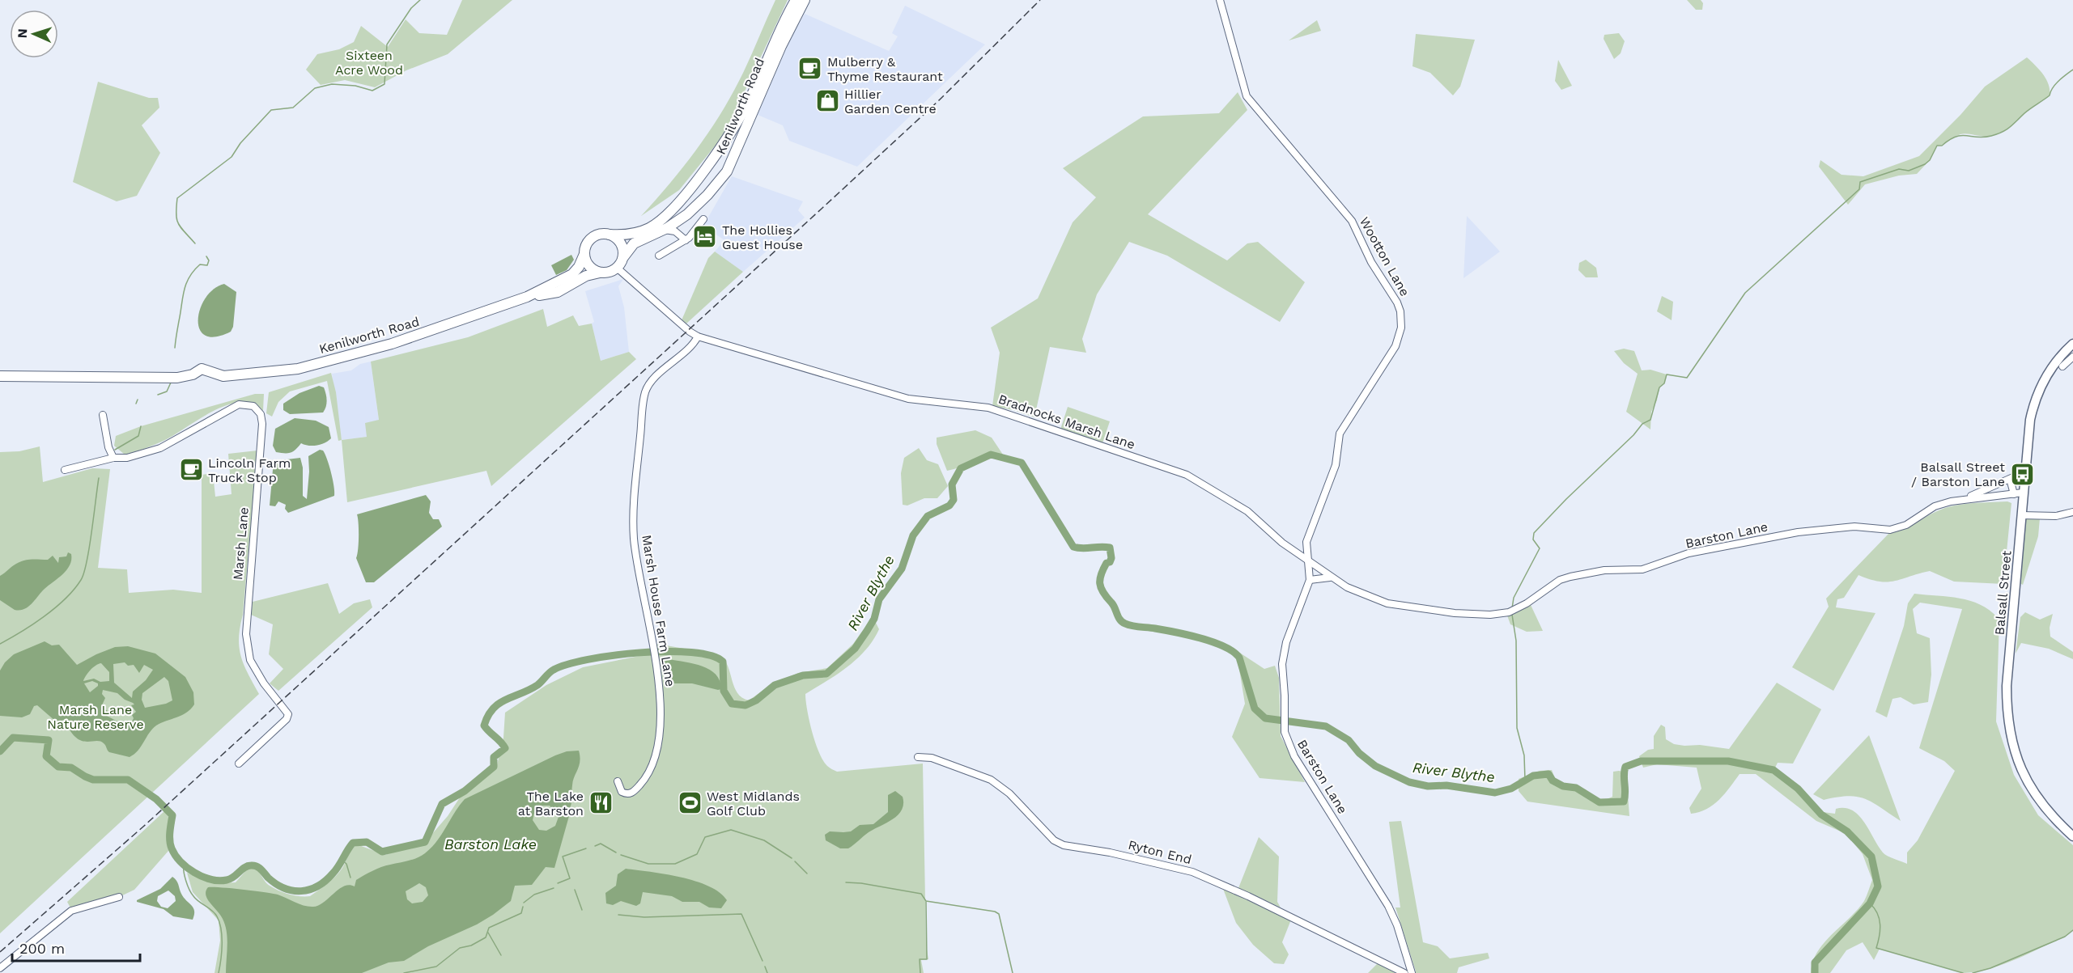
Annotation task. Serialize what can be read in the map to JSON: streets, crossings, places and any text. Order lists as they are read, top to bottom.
{
  "streets": {
    "highway": ["Kenilworth Road"],
    "main road": ["Balsall Street"],
    "street": [
      "Wootton Lane",
      "Bradnocks Marsh Lane",
      "Barston Lane",
      "Marsh Lane",
      "Marsh House Farm Lane",
      "Ryton End"
    ]
  },
  "crossings": [
    ["Kenilworth Road", "Bradnocks Marsh Lane"],
    ["Wootton Lane", "Bradnocks Marsh Lane"],
    ["Wootton Lane", "Barston Lane"],
    ["Bradnocks Marsh Lane", "Barston Lane"],
    ["Bradnocks Marsh Lane", "Marsh House Farm Lane"],
    ["Barston Lane", "Balsall Street"]
  ],
  "water": ["River Blythe", "Barston Lake"],
  "parks": ["Sixteen Acre Wood", "Marsh Lane Nature Reserve"],
  "places": {
    "cafe": ["Mulberry & Thyme Restaurant", "Lincoln Farm Truck Stop"],
    "shop": ["Hillier Garden Centre"],
    "hotel": ["The Hollies Guest House"],
    "bus stop": ["Balsall Street / Barston Lane"],
    "restaurant": ["The Lake at Barston"],
    "sports": ["West Midlands Golf Club"]
  },
  "scale_bar": "200 m",
  "north": "left"
}
